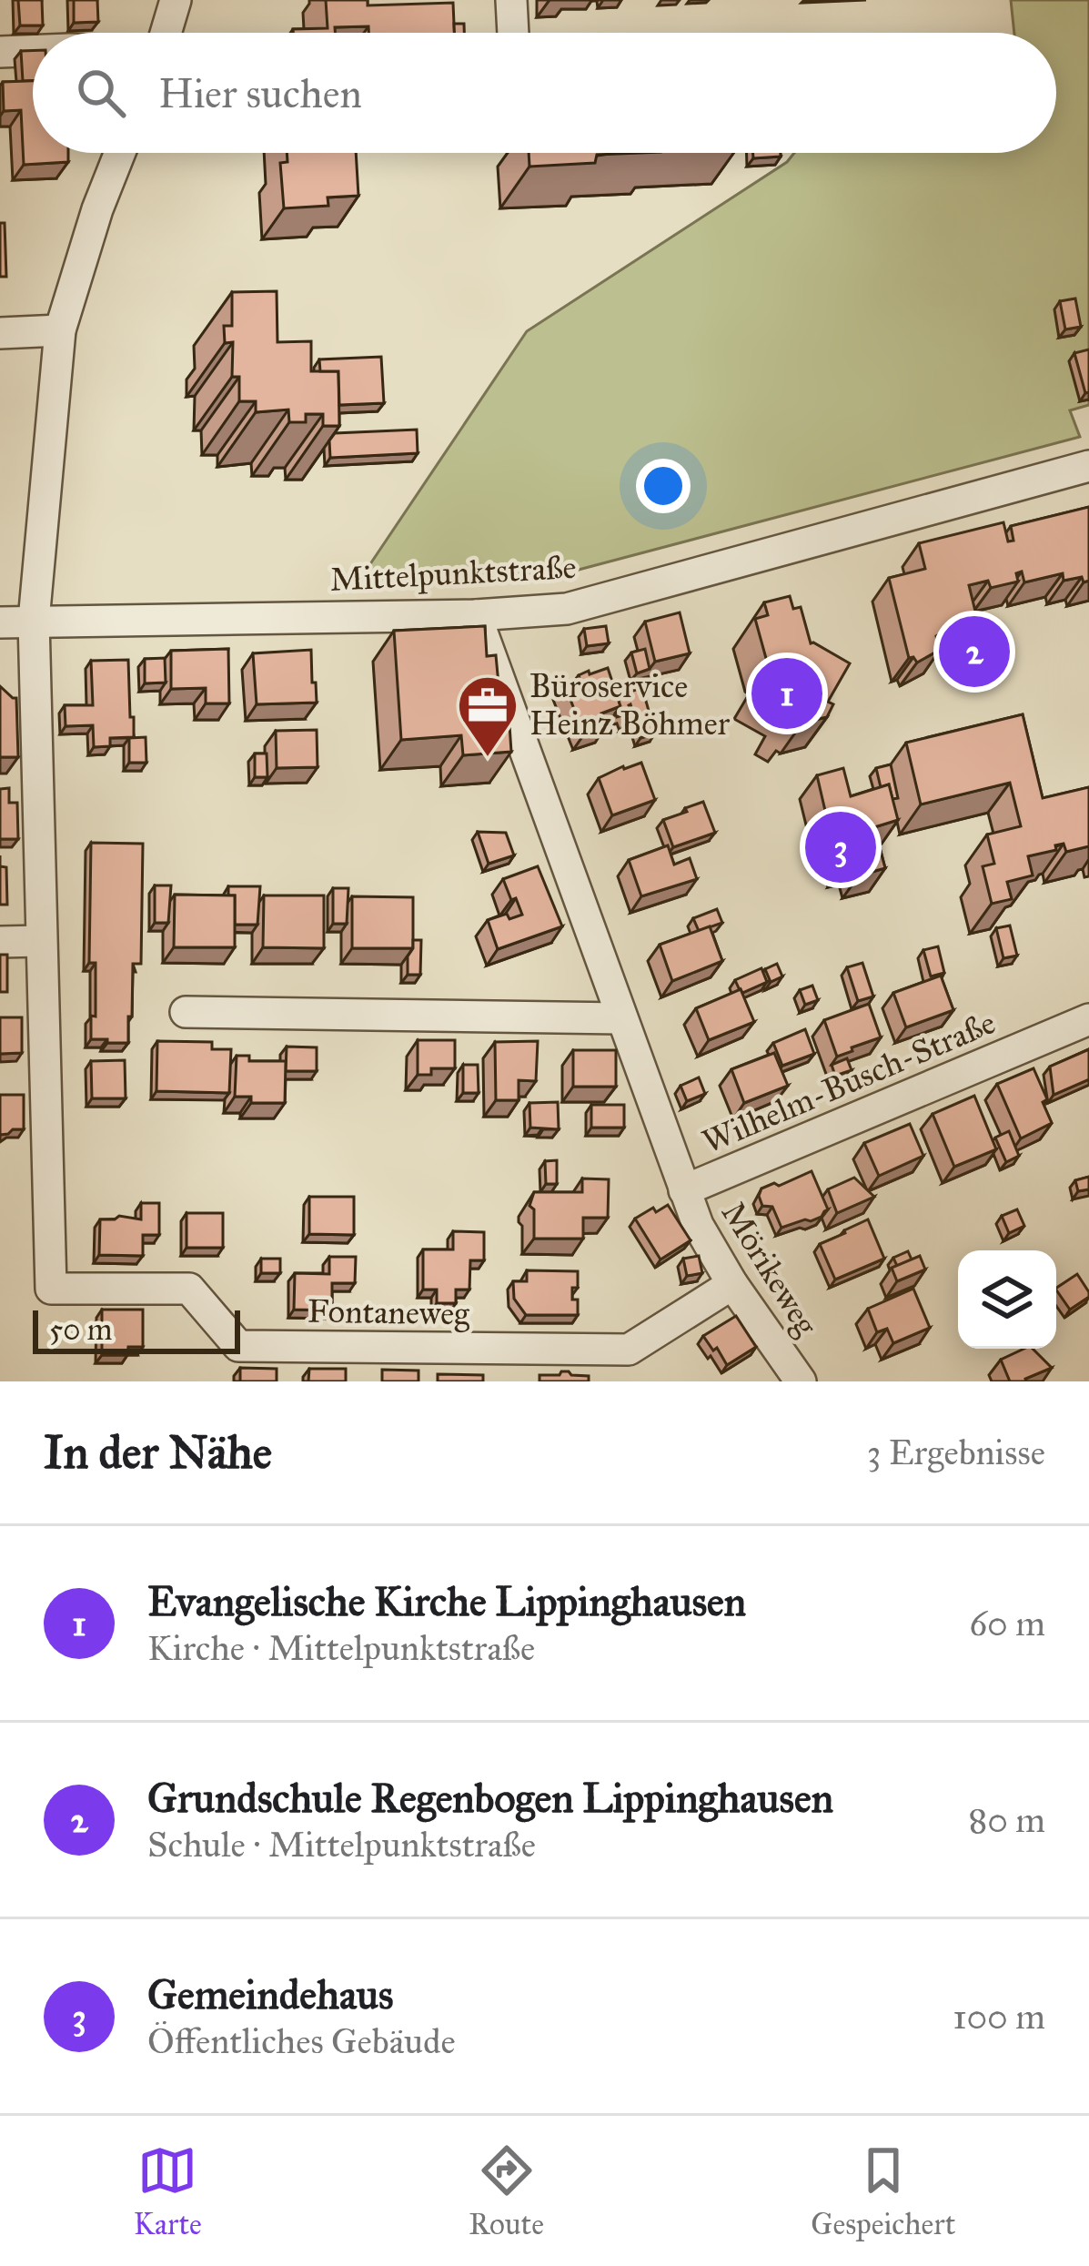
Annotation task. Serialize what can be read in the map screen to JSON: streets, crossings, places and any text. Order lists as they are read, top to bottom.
{
  "streets": {
    "street": [
      "Mittelpunktstraße",
      "Wilhelm-Busch-Straße",
      "Mörikeweg",
      "Fontaneweg"
    ]
  },
  "crossings": [
    ["Mittelpunktstraße", "Wilhelm-Busch-Straße"],
    ["Wilhelm-Busch-Straße", "Mörikeweg"],
    ["Mörikeweg", "Fontaneweg"]
  ],
  "places": {
    "office": ["Büroservice Heinz Böhmer"]
  },
  "scale_bar": "50 m",
  "page": {
    "search": "Hier suchen",
    "pins": ["2", "1", "3"],
    "scale": "50 m",
    "heading": ["In der Nähe", "3 Ergebnisse"],
    "list": [
      {
        "mark": "1",
        "name": "Evangelische Kirche Lippinghausen",
        "note": "Kirche · Mittelpunktstraße",
        "value": "60 m"
      },
      {
        "mark": "2",
        "name": "Grundschule Regenbogen Lippinghausen",
        "note": "Schule · Mittelpunktstraße",
        "value": "80 m"
      },
      {
        "mark": "3",
        "name": "Gemeindehaus",
        "note": "Öffentliches Gebäude",
        "value": "100 m"
      }
    ],
    "nav": ["Karte", "Route", "Gespeichert"]
  }
}
